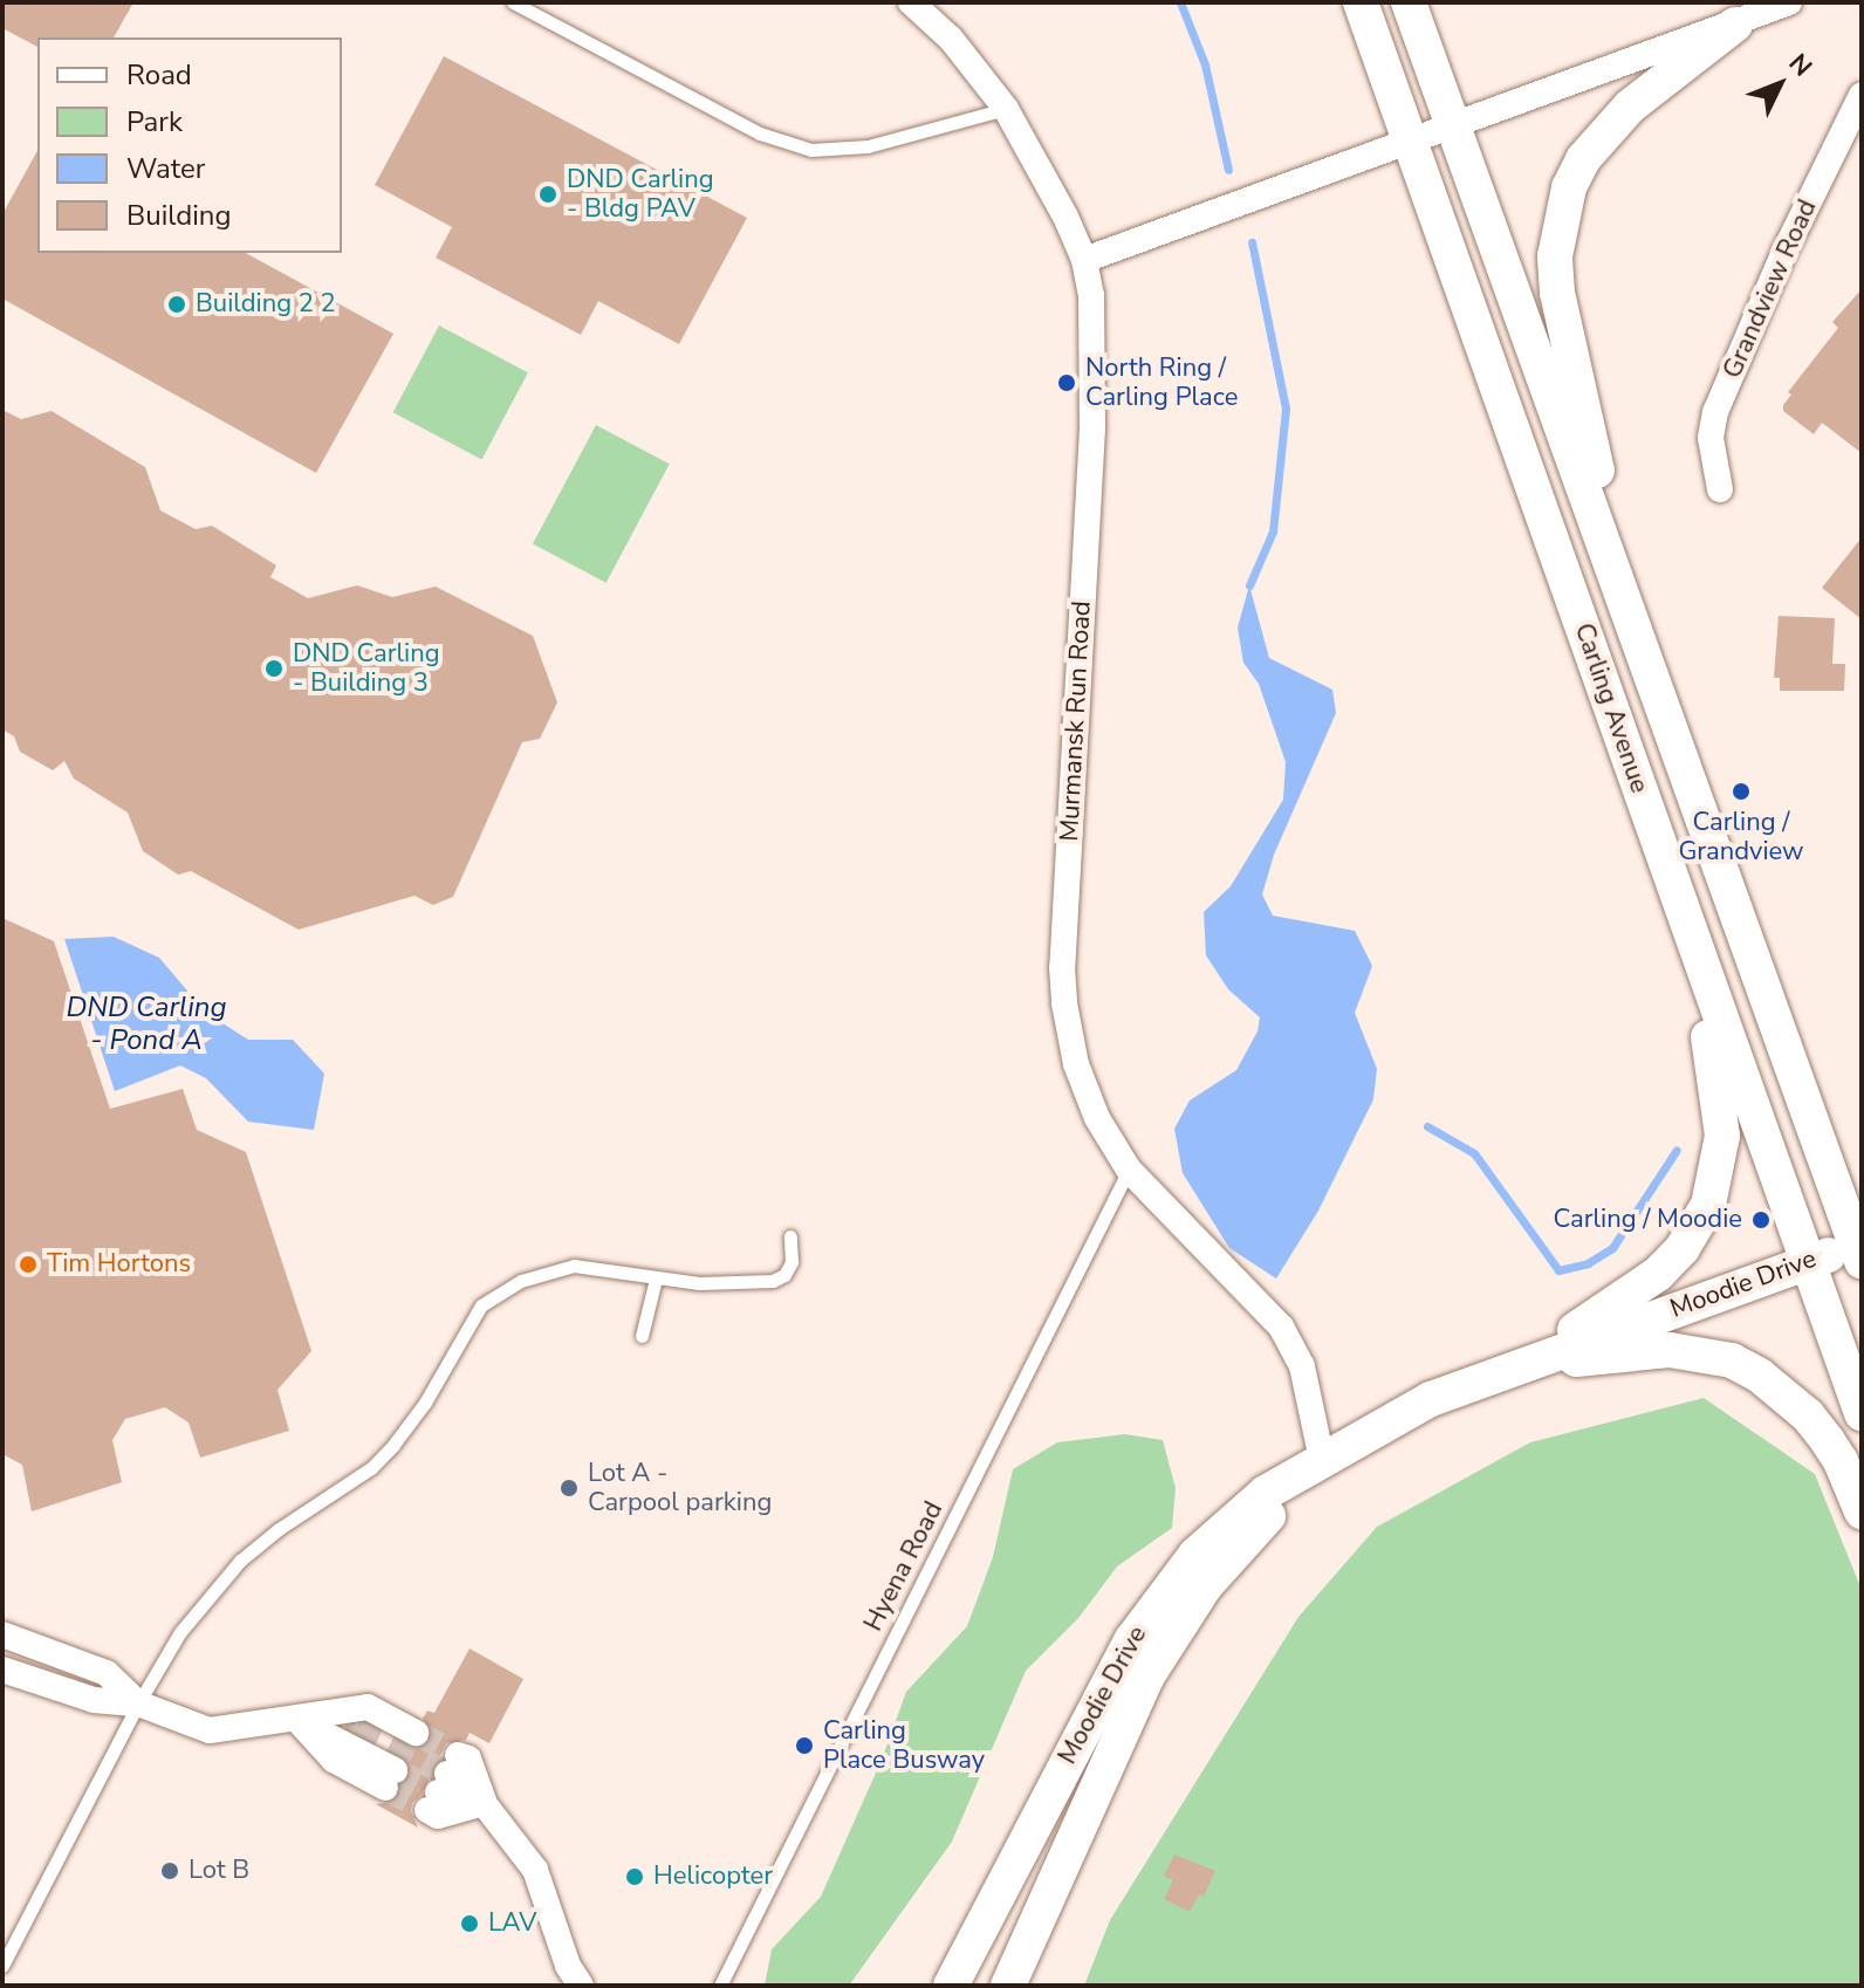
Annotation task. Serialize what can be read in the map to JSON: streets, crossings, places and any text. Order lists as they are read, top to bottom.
{
  "streets": {
    "main road": ["Carling Avenue", "Moodie Drive"],
    "street": ["Grandview Road", "Murmansk Run Road"],
    "lane": ["Hyena Road"]
  },
  "crossings": [
    ["Carling Avenue", "Moodie Drive"],
    ["Murmansk Run Road", "Moodie Drive"],
    ["Murmansk Run Road", "Hyena Road"]
  ],
  "water": ["DND Carling - Pond A"],
  "places": [
    "DND Carling - Bldg PAV",
    "Building 2 2",
    "North Ring / Carling Place",
    "DND Carling - Building 3",
    "Carling / Grandview",
    "Carling / Moodie",
    "Tim Hortons",
    "Lot A - Carpool parking",
    "Carling Place Busway",
    "Lot B",
    "Helicopter",
    "LAV"
  ],
  "legend": [
    "Road",
    "Park",
    "Water",
    "Building"
  ],
  "north": "top right"
}
